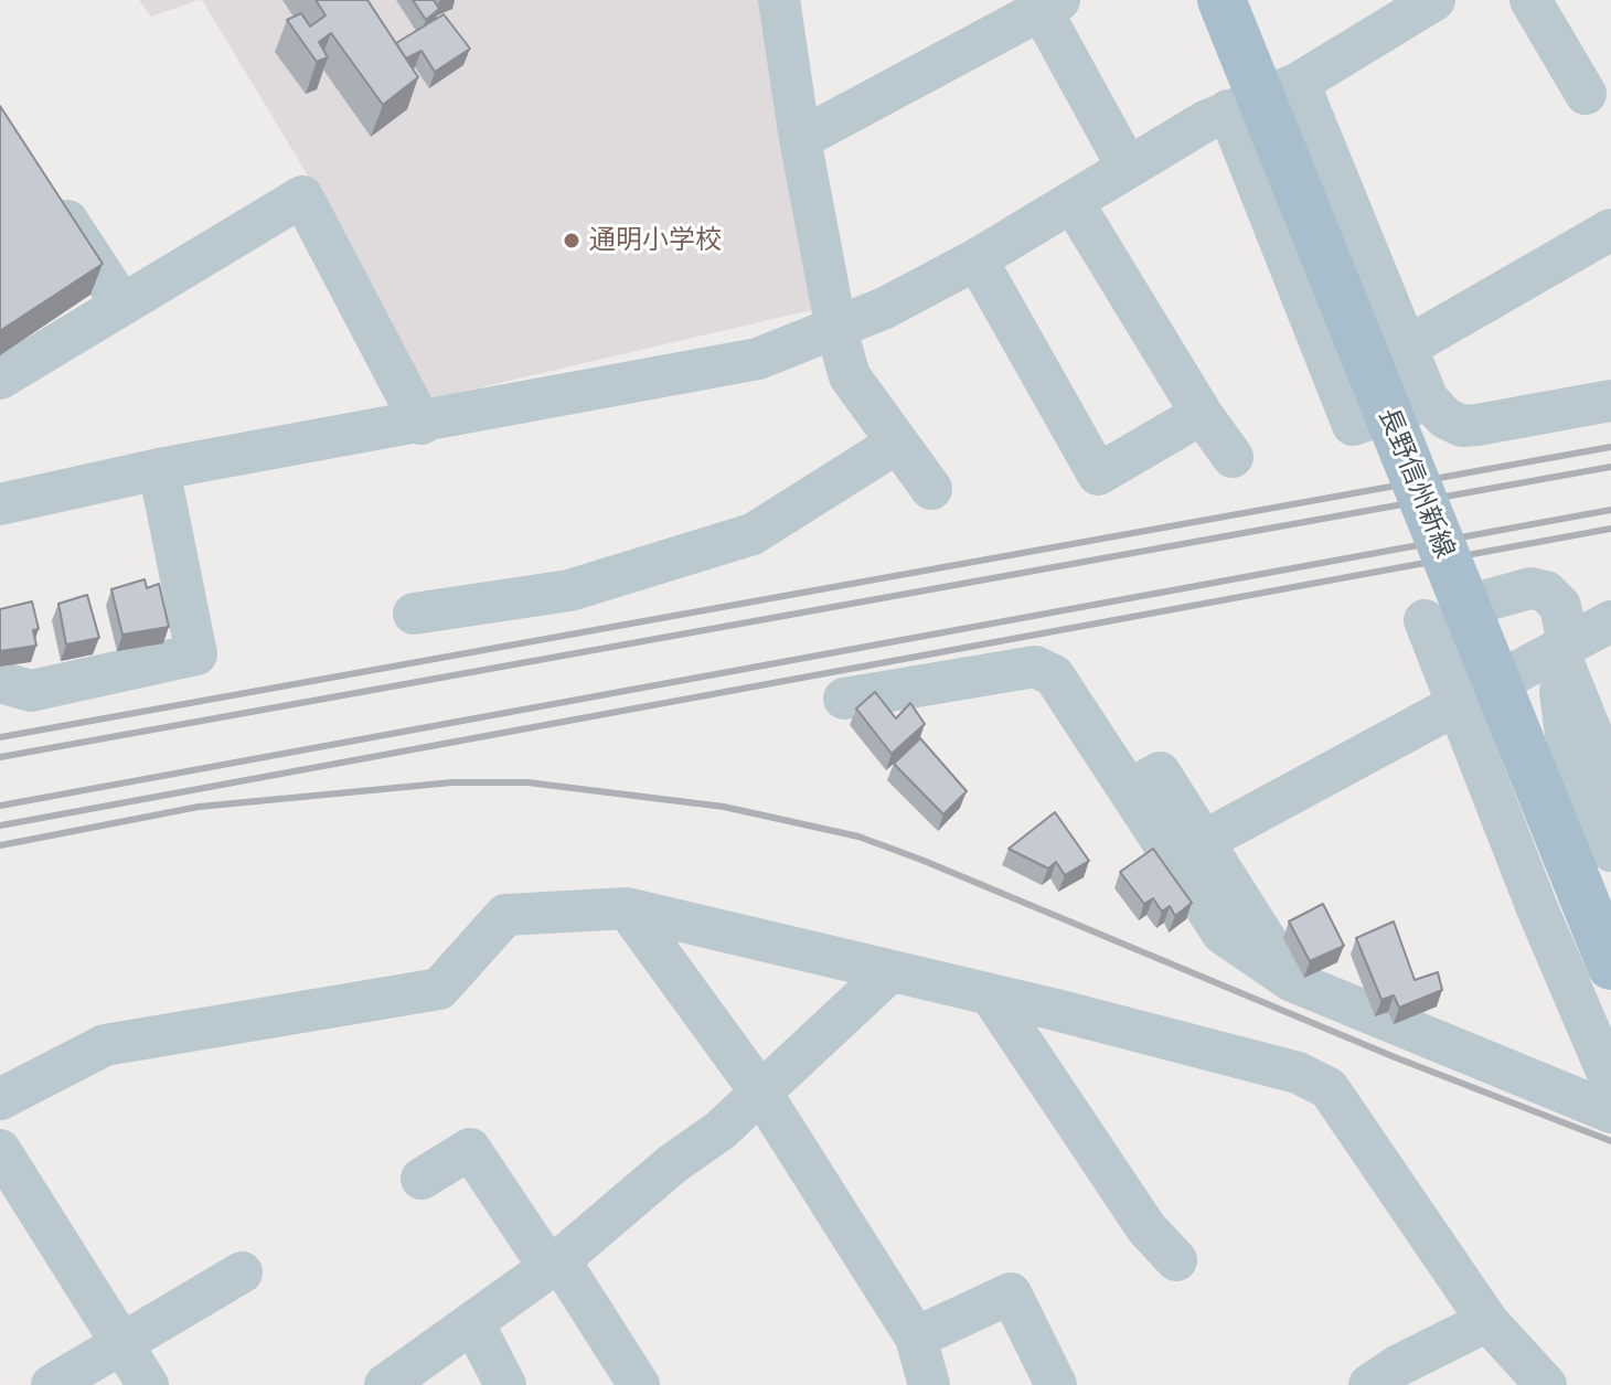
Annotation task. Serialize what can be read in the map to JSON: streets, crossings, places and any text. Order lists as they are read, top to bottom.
{
  "streets": {
    "main road": ["長野信州新線"]
  },
  "places": ["通明小学校"]
}
